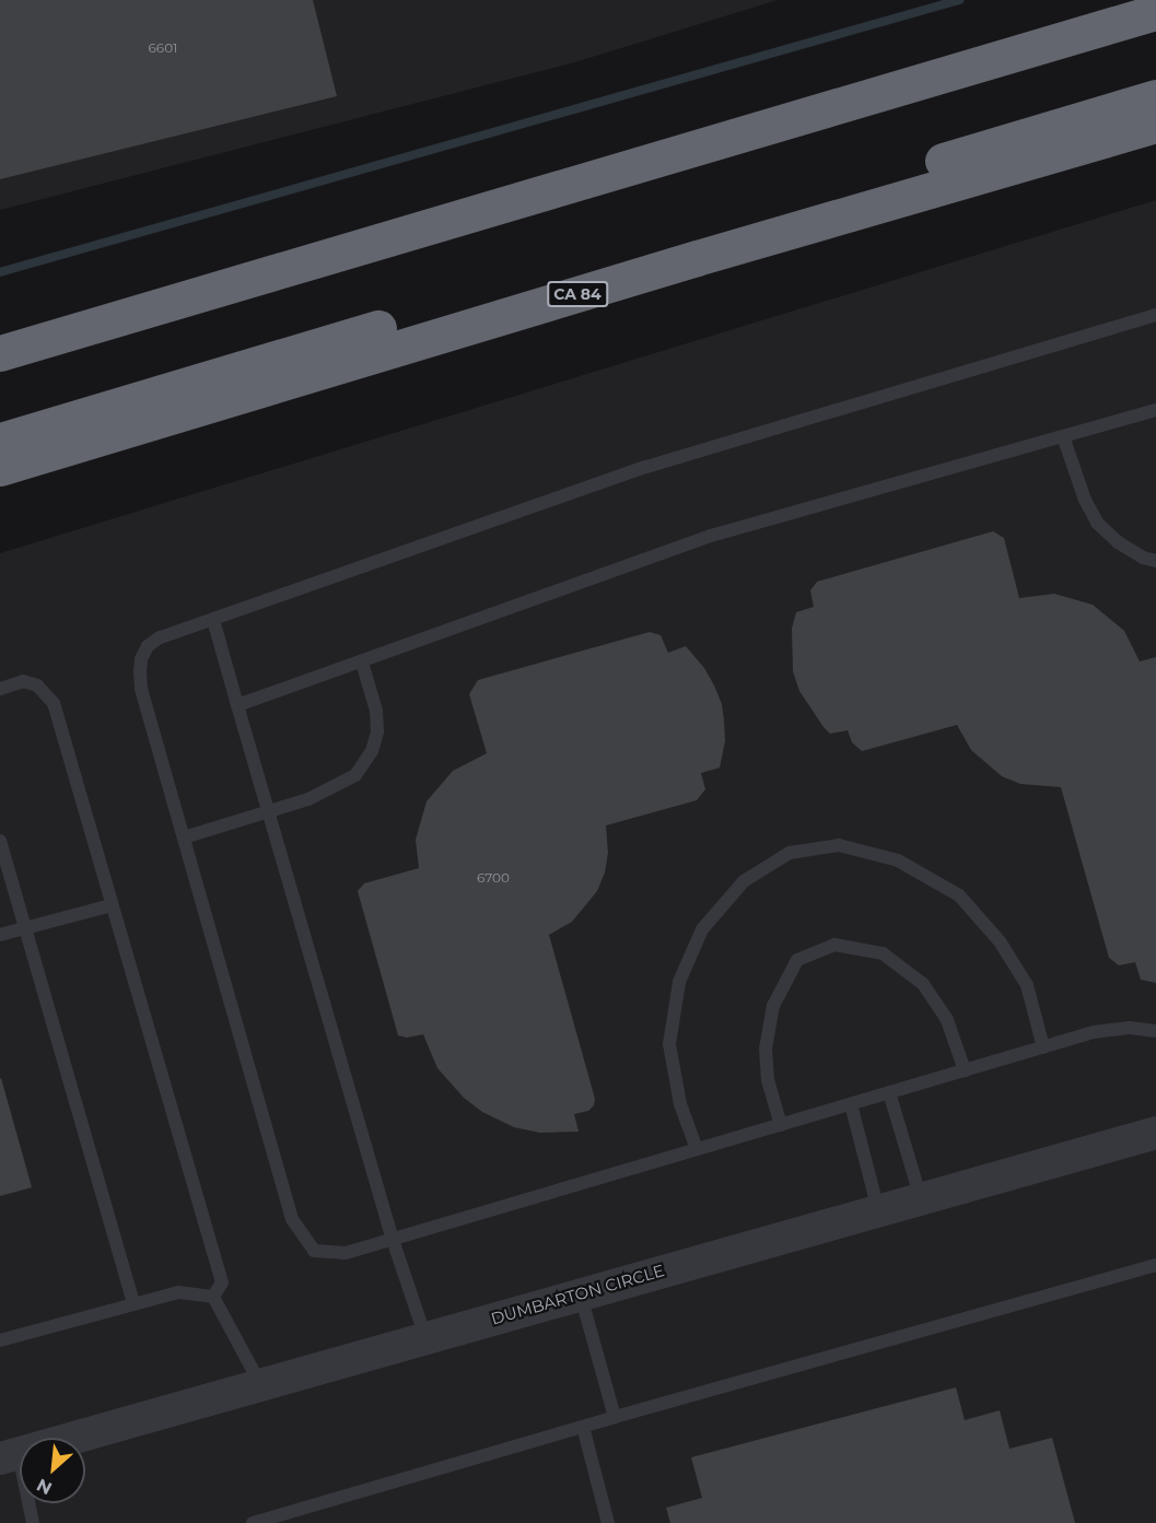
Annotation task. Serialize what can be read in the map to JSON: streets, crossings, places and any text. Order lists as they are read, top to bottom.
{
  "streets": {
    "highway": ["CA 84"],
    "street": ["DUMBARTON CIRCLE"]
  },
  "house_numbers": ["6601", "6700"],
  "north": "bottom left"
}
